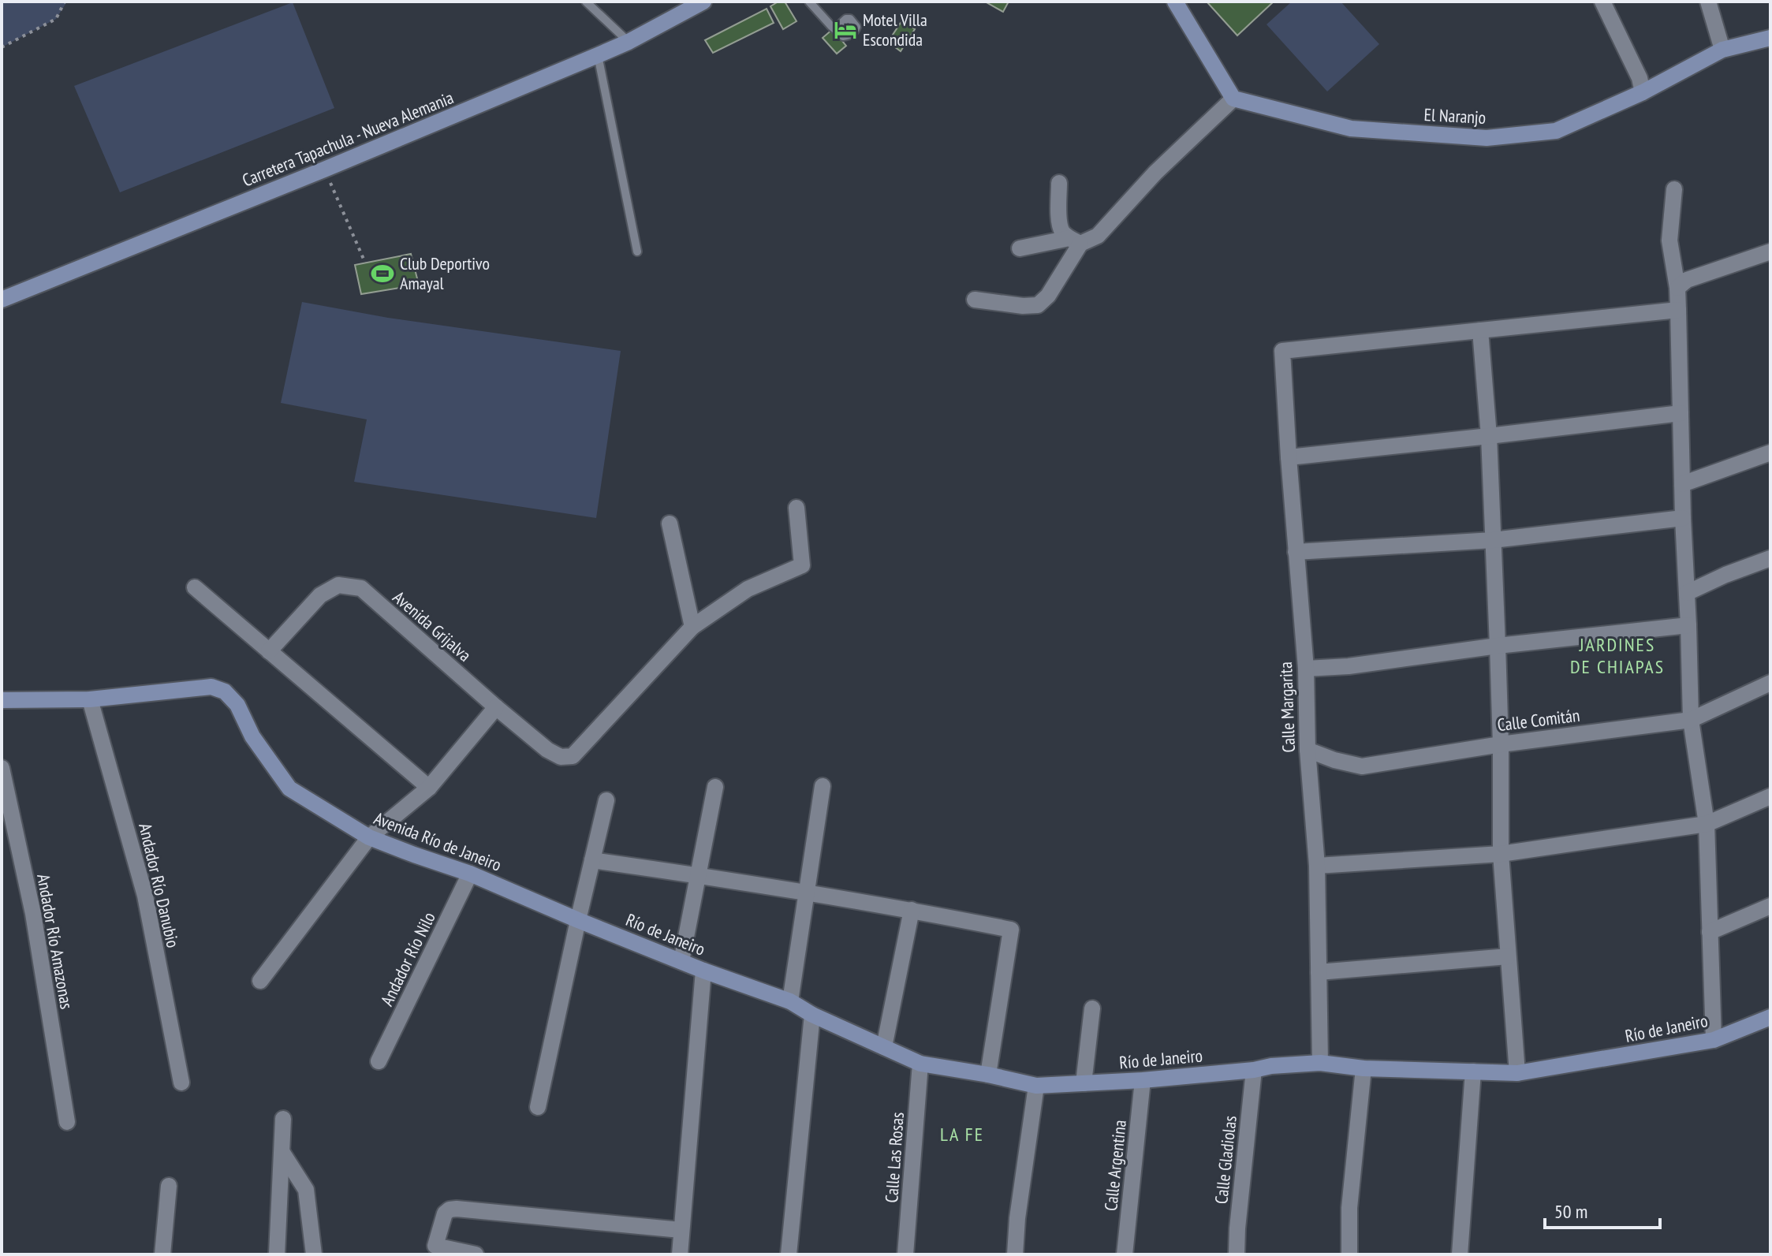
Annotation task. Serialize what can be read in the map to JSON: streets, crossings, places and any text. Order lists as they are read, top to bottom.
{
  "streets": {
    "street": [
      "El Naranjo",
      "Carretera Tapachula - Nueva Alemania",
      "Avenida Grijalva",
      "Calle Margarita",
      "Calle Comitán",
      "Avenida Río de Janeiro",
      "Andador Río Danubio",
      "Río de Janeiro",
      "Andador Río Amazonas",
      "Andador Río Nilo",
      "Calle Las Rosas",
      "Calle Gladiolas",
      "Calle Argentina"
    ]
  },
  "crossings": [
    ["Calle Margarita", "Calle Comitán"],
    ["Calle Margarita", "Río de Janeiro"],
    ["Avenida Río de Janeiro", "Andador Río Danubio"],
    ["Avenida Río de Janeiro", "Río de Janeiro"],
    ["Avenida Río de Janeiro", "Andador Río Nilo"],
    ["Río de Janeiro", "Calle Las Rosas"],
    ["Río de Janeiro", "Calle Gladiolas"],
    ["Río de Janeiro", "Calle Argentina"]
  ],
  "districts": ["JARDINES DE CHIAPAS", "LA FE"],
  "places": {
    "hotel": ["Motel Villa Escondida"],
    "sports": ["Club Deportivo Amayal"]
  },
  "scale_bar": "50 m"
}
